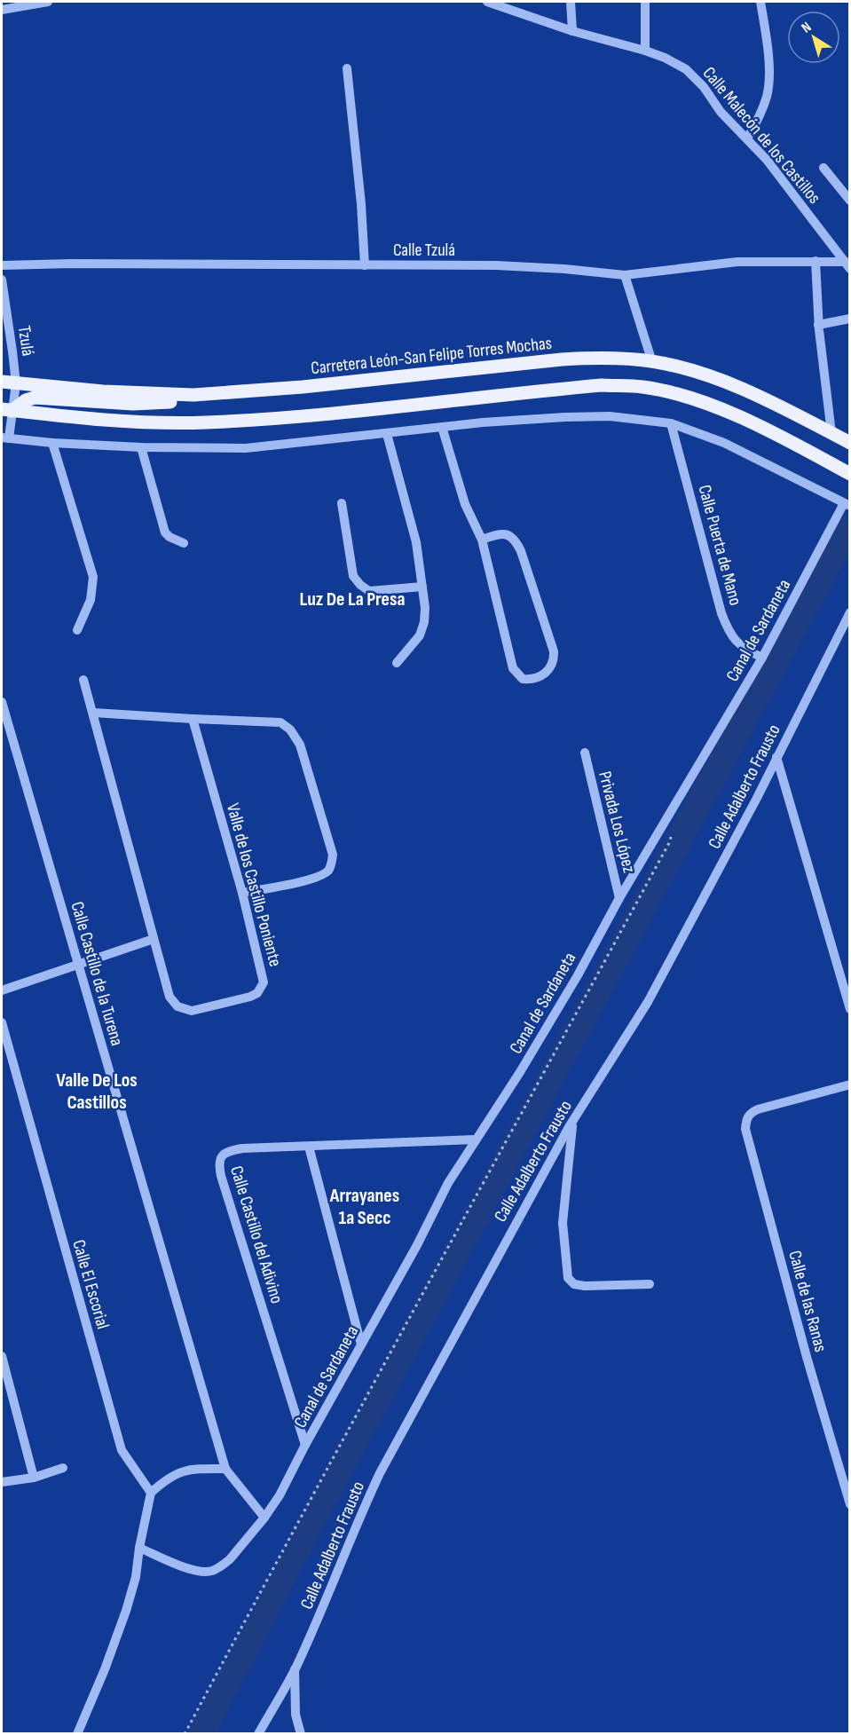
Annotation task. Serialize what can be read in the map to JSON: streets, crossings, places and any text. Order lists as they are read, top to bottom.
{
  "streets": {
    "main road": ["Carretera León-San Felipe Torres Mochas"],
    "street": [
      "Calle Malecón de los Castillos",
      "Calle Tzulá",
      "Tzulá",
      "Calle Puerta de Mano",
      "Canal de Sardaneta",
      "Calle Adalberto Frausto",
      "Privada Los López",
      "Valle de los Castillo Poniente",
      "Calle Castillo de la Turena",
      "Calle Castillo del Adivino",
      "Calle El Escorial",
      "Calle de las Ranas"
    ]
  },
  "crossings": [
    ["Calle Malecón de los Castillos", "Calle Tzulá"],
    ["Tzulá", "Carretera León-San Felipe Torres Mochas"],
    ["Calle Puerta de Mano", "Canal de Sardaneta"],
    ["Canal de Sardaneta", "Privada Los López"],
    ["Canal de Sardaneta", "Calle Castillo de la Turena"],
    ["Canal de Sardaneta", "Calle Castillo del Adivino"],
    ["Canal de Sardaneta", "Calle El Escorial"],
    ["Calle Castillo de la Turena", "Calle El Escorial"]
  ],
  "districts": ["Luz De La Presa", "Valle De Los Castillos", "Arrayanes 1a Secc"],
  "north": "top left"
}
